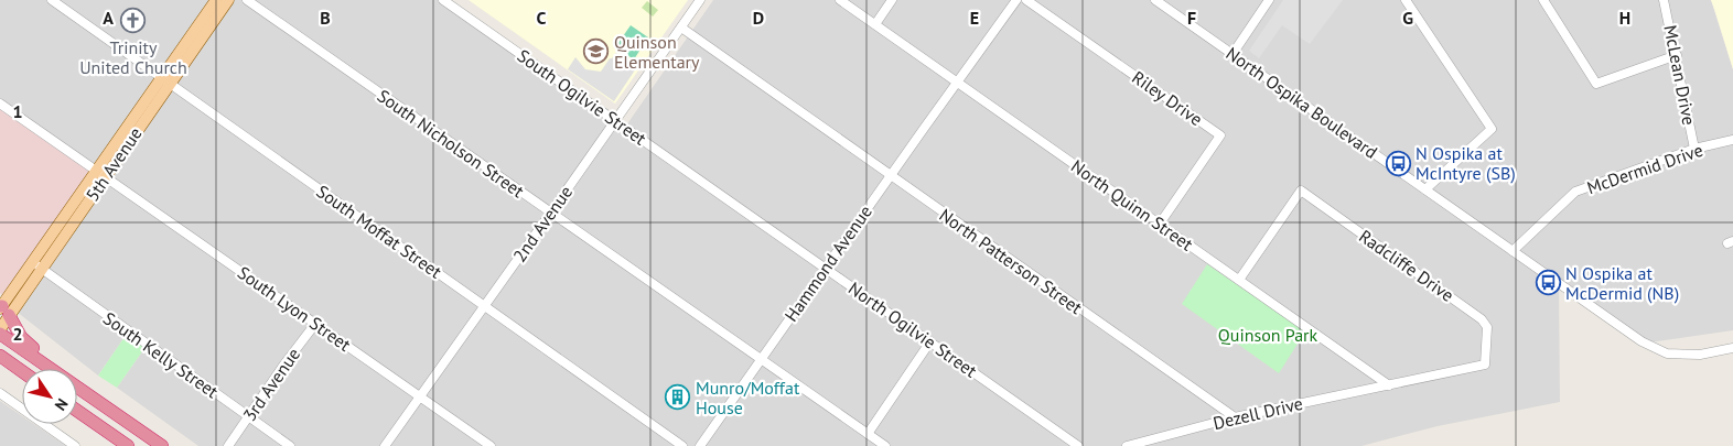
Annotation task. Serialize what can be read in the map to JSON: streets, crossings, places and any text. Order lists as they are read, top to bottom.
{
  "streets": {
    "main road": ["5th Avenue"],
    "street": [
      "McLean Drive",
      "South Ogilvie Street",
      "Riley Drive",
      "North Ospika Boulevard",
      "South Nicholson Street",
      "McDermid Drive",
      "North Quinn Street",
      "2nd Avenue",
      "South Moffat Street",
      "North Patterson Street",
      "Hammond Avenue",
      "Radcliffe Drive",
      "South Lyon Street",
      "North Ogilvie Street",
      "South Kelly Street",
      "3rd Avenue",
      "Dezell Drive"
    ]
  },
  "crossings": [
    ["McLean Drive", "McDermid Drive"],
    ["South Ogilvie Street", "2nd Avenue"],
    ["South Ogilvie Street", "North Ogilvie Street"],
    ["Riley Drive", "North Quinn Street"],
    ["North Ospika Boulevard", "McDermid Drive"],
    ["South Nicholson Street", "2nd Avenue"],
    ["South Nicholson Street", "Hammond Avenue"],
    ["5th Avenue", "South Moffat Street"],
    ["5th Avenue", "South Lyon Street"],
    ["5th Avenue", "South Kelly Street"],
    ["North Quinn Street", "Hammond Avenue"],
    ["North Quinn Street", "Radcliffe Drive"],
    ["North Quinn Street", "Dezell Drive"],
    ["2nd Avenue", "South Moffat Street"],
    ["2nd Avenue", "North Patterson Street"],
    ["2nd Avenue", "South Lyon Street"],
    ["North Patterson Street", "Hammond Avenue"],
    ["North Patterson Street", "Dezell Drive"],
    ["Hammond Avenue", "North Ogilvie Street"],
    ["Radcliffe Drive", "Dezell Drive"],
    ["South Lyon Street", "3rd Avenue"],
    ["South Kelly Street", "3rd Avenue"]
  ],
  "parks": ["Quinson Park"],
  "places": {
    "church": ["Trinity United Church"],
    "school or university": ["Quinson Elementary"],
    "bus stop": ["N Ospika at McIntyre (SB)", "N Ospika at McDermid (NB)"],
    "building": ["Munro/Moffat House"]
  },
  "north": "bottom right",
  "grid": {
    "columns": [
      "A",
      "B",
      "C",
      "D",
      "E",
      "F",
      "G",
      "H"
    ],
    "rows": ["1", "2"]
  }
}
